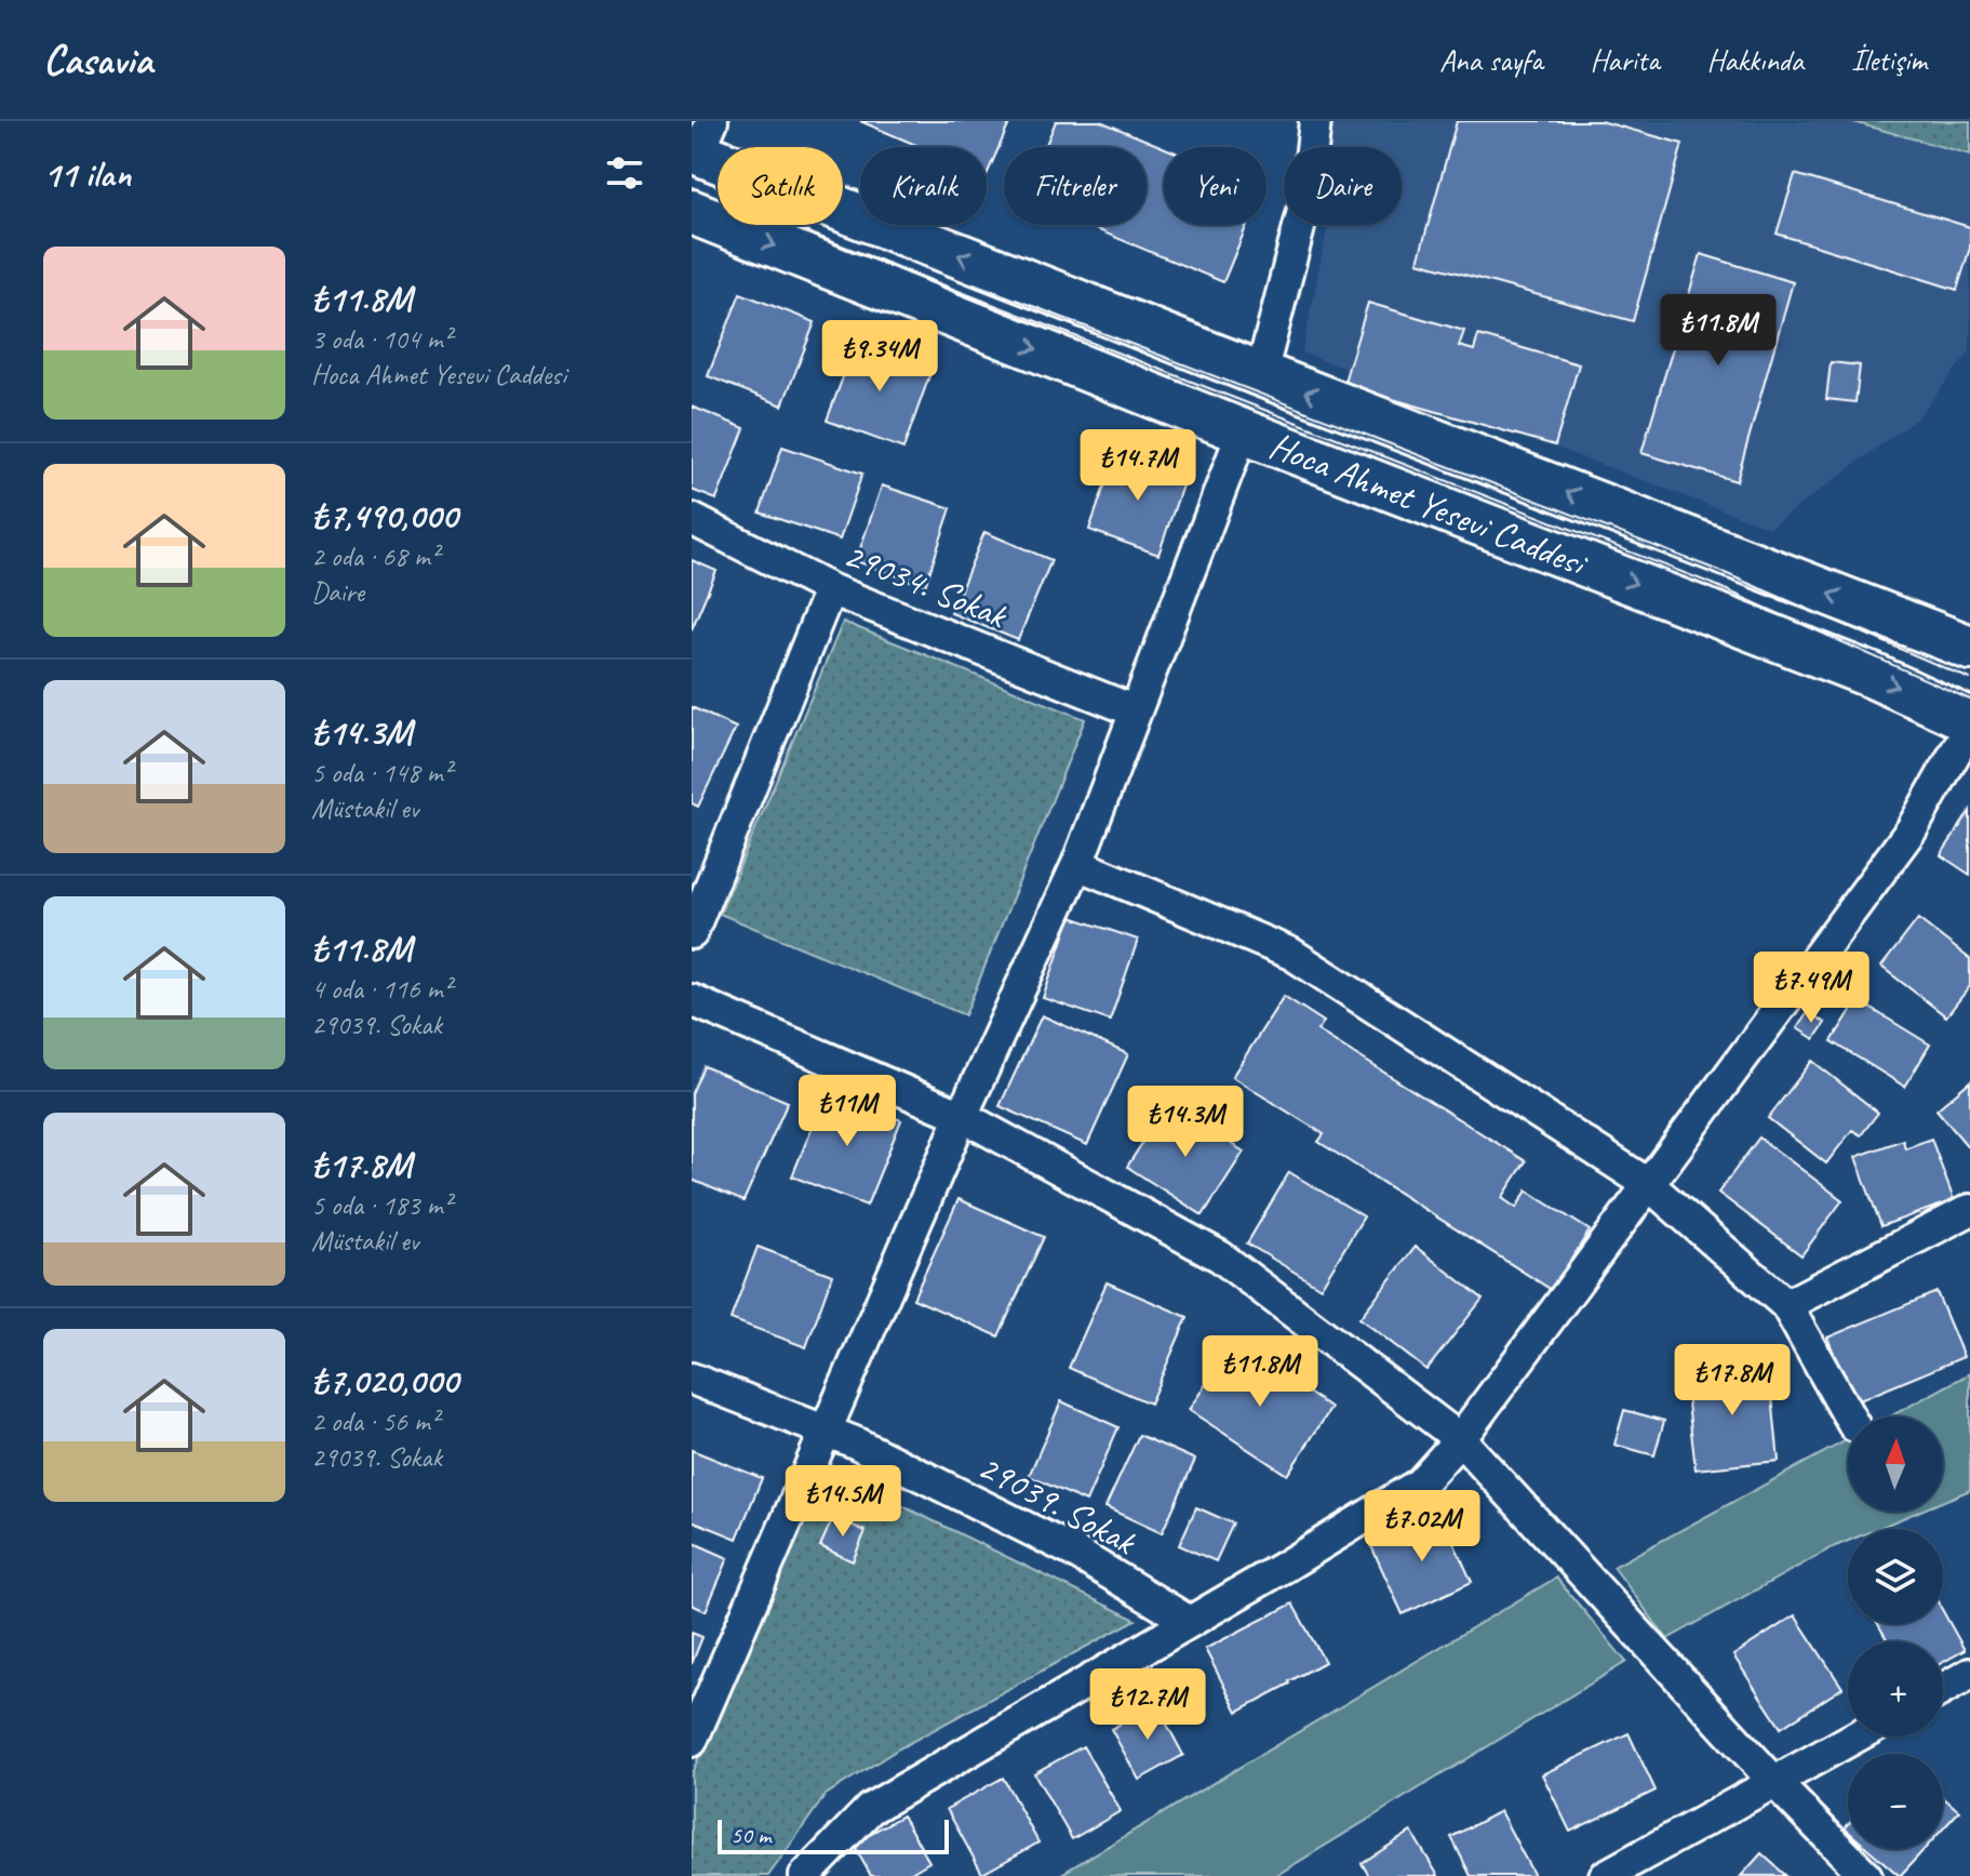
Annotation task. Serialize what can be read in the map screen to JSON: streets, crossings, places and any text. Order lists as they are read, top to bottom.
{
  "streets": {
    "street": ["Hoca Ahmet Yesevi Caddesi", "29034. Sokak", "29039. Sokak"]
  },
  "scale_bar": "50 m",
  "north": "top",
  "page": {
    "header": "Casavia",
    "nav": [
      "Ana sayfa",
      "Harita",
      "Hakkında",
      "İletişim"
    ],
    "heading": "11 ilan",
    "chip": [
      "Satılık",
      "Kiralık",
      "Filtreler",
      "Yeni",
      "Daire"
    ],
    "list": [
      {
        "name": "₺11.8M",
        "note": "3 oda · 104 m² · Hoca Ahmet Yesevi Caddesi"
      },
      {
        "name": "₺7,490,000",
        "note": "2 oda · 68 m² · Daire"
      },
      {
        "name": "₺14.3M",
        "note": "5 oda · 148 m² · Müstakil ev"
      },
      {
        "name": "₺11.8M",
        "note": "4 oda · 116 m² · 29039. Sokak"
      },
      {
        "name": "₺17.8M",
        "note": "5 oda · 183 m² · Müstakil ev"
      },
      {
        "name": "₺7,020,000",
        "note": "2 oda · 56 m² · 29039. Sokak"
      }
    ],
    "price": [
      "₺11.8M",
      "₺9.34M",
      "₺14.7M",
      "₺7.49M",
      "₺11M",
      "₺14.3M",
      "₺11.8M",
      "₺17.8M",
      "₺14.5M",
      "₺7.02M",
      "₺12.7M"
    ],
    "map_buttons": ["+", "−"],
    "scale": "50 m"
  }
}
